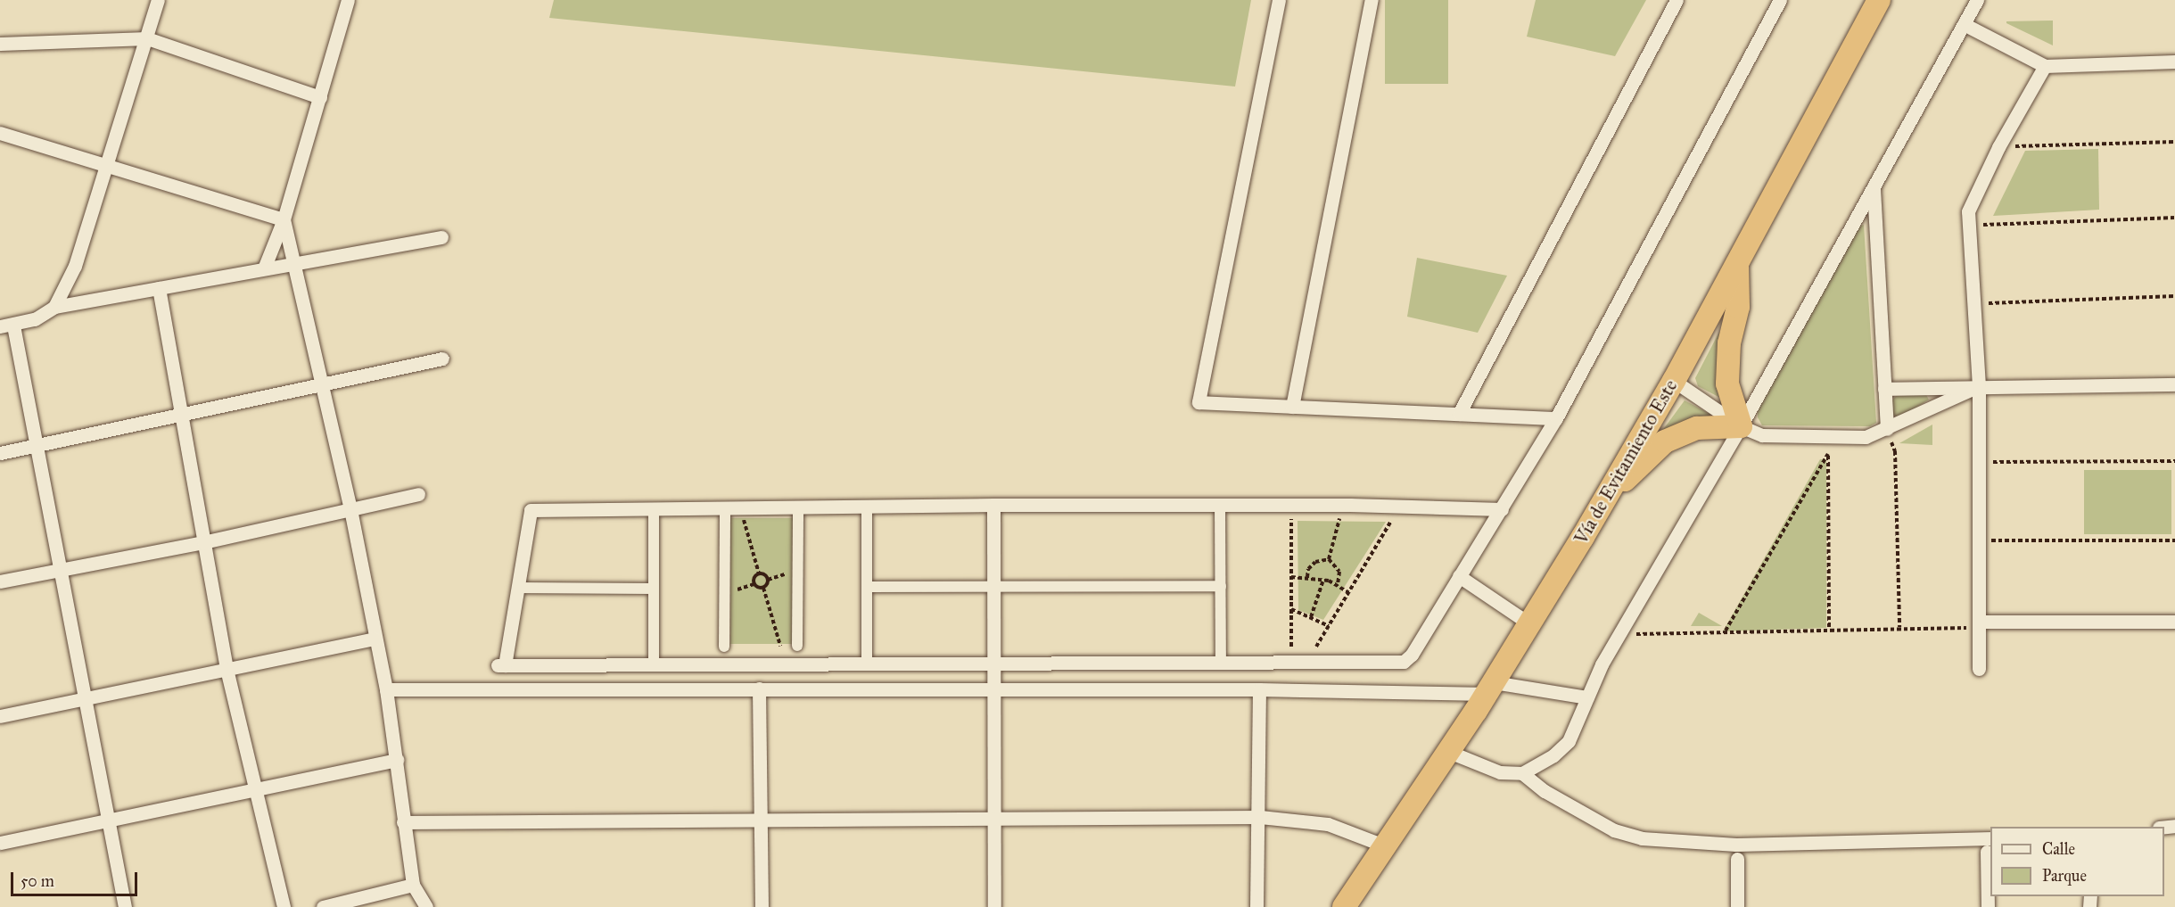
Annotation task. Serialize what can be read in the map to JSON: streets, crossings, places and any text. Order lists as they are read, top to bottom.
{
  "streets": {
    "highway": ["Vía de Evitamiento Este"]
  },
  "legend": ["Calle", "Parque"],
  "scale_bar": "50 m"
}
